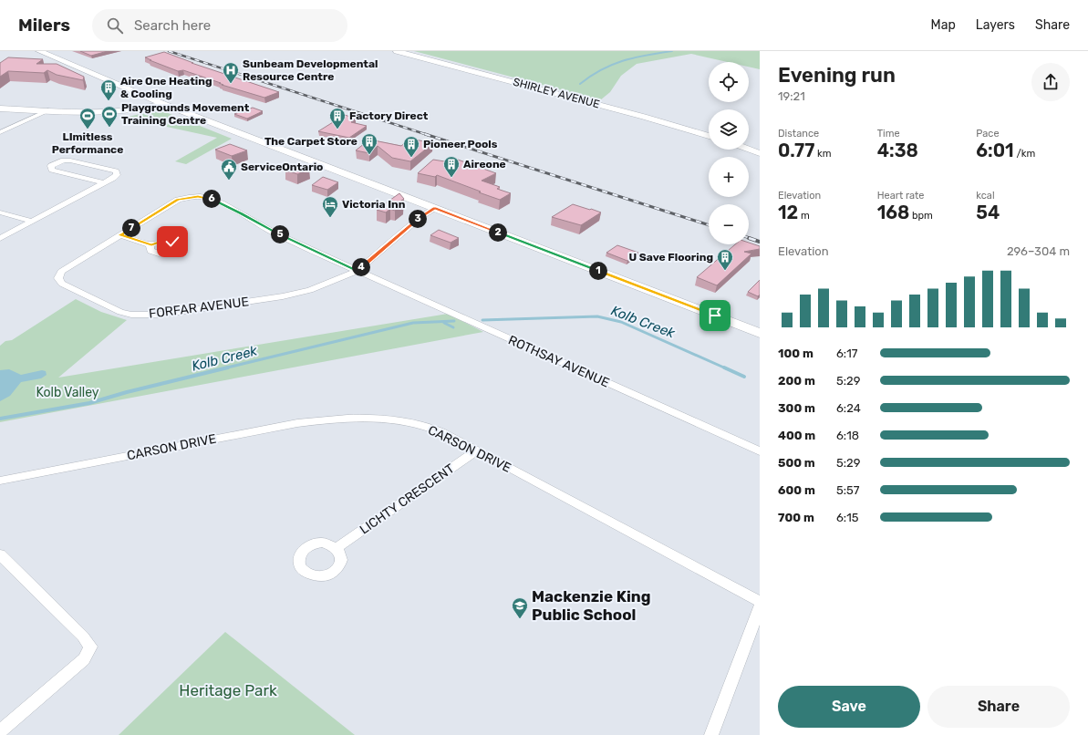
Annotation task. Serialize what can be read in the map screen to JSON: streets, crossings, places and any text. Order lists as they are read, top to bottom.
{
  "streets": {
    "main road": ["SHIRLEY AVENUE"],
    "street": [
      "FORFAR AVENUE",
      "ROTHSAY AVENUE",
      "CARSON DRIVE",
      "LICHTY CRESCENT"
    ]
  },
  "crossings": [
    ["FORFAR AVENUE", "ROTHSAY AVENUE"],
    ["CARSON DRIVE", "LICHTY CRESCENT"]
  ],
  "water": ["Kolb Creek"],
  "parks": ["Kolb Valley", "Heritage Park"],
  "places": {
    "hospital": ["Sunbeam Developmental Resource Centre"],
    "building": [
      "Aire One Heating & Cooling",
      "Factory Direct",
      "The Carpet Store",
      "Pioneer Pools",
      "Aireone",
      "U Save Flooring"
    ],
    "sports": ["Playgrounds Movement Training Centre", "LImitless Performance"],
    "public building": ["ServiceOntario"],
    "hotel": ["Victoria Inn"],
    "school or university": ["Mackenzie King Public School"]
  },
  "page": {
    "header": "Milers",
    "search": "Search here",
    "nav": ["Map", "Layers", "Share"],
    "heading": ["Evening run", "19:21"],
    "map_buttons": ["+", "−"],
    "stats": [
      ["Distance", "0.77 km"],
      ["Time", "4:38"],
      ["Pace", "6:01 /km"],
      ["Elevation", "12 m"],
      ["Heart rate", "168 bpm"],
      ["kcal", "54"]
    ],
    "pins": [
      "6",
      "3",
      "7",
      "2",
      "5",
      "4",
      "1"
    ],
    "chart": ["Elevation", "296–304 m"],
    "list": [
      {
        "name": "100 m",
        "note": "6:17"
      },
      {
        "name": "200 m",
        "note": "5:29"
      },
      {
        "name": "300 m",
        "note": "6:24"
      },
      {
        "name": "400 m",
        "note": "6:18"
      },
      {
        "name": "500 m",
        "note": "5:29"
      },
      {
        "name": "600 m",
        "note": "5:57"
      },
      {
        "name": "700 m",
        "note": "6:15"
      }
    ],
    "buttons": ["Save", "Share"]
  }
}
